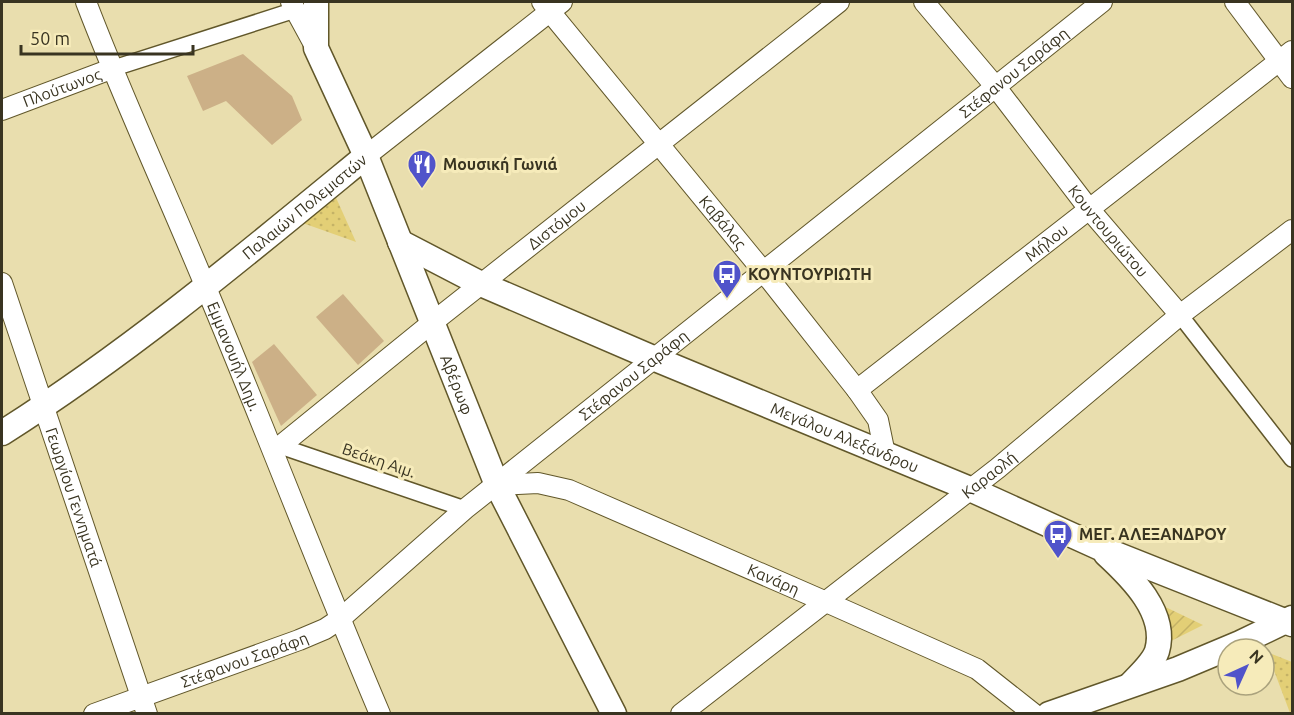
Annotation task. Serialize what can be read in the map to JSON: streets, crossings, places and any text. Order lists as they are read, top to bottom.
{
  "streets": {
    "street": [
      "Στέφανου Σαράφη",
      "Πλούτωνος",
      "Παλαιών Πολεμιστών",
      "Καβάλας",
      "Διστόμου",
      "Κουντουριώτου",
      "Μήλου",
      "Εμμανουήλ Δημ.",
      "Αβέρωφ",
      "Μεγάλου Αλεξάνδρου",
      "Βεάκη Αιμ.",
      "Καραολή",
      "Γεωργίου Γεννηματά",
      "Κανάρη"
    ]
  },
  "crossings": [
    ["Στέφανου Σαράφη", "Καβάλας"],
    ["Στέφανου Σαράφη", "Κουντουριώτου"],
    ["Στέφανου Σαράφη", "Εμμανουήλ Δημ."],
    ["Στέφανου Σαράφη", "Αβέρωφ"],
    ["Στέφανου Σαράφη", "Μεγάλου Αλεξάνδρου"],
    ["Στέφανου Σαράφη", "Βεάκη Αιμ."],
    ["Στέφανου Σαράφη", "Γεωργίου Γεννηματά"],
    ["Στέφανου Σαράφη", "Κανάρη"],
    ["Πλούτωνος", "Εμμανουήλ Δημ."],
    ["Πλούτωνος", "Αβέρωφ"],
    ["Παλαιών Πολεμιστών", "Καβάλας"],
    ["Παλαιών Πολεμιστών", "Εμμανουήλ Δημ."],
    ["Παλαιών Πολεμιστών", "Αβέρωφ"],
    ["Παλαιών Πολεμιστών", "Γεωργίου Γεννηματά"],
    ["Καβάλας", "Διστόμου"],
    ["Καβάλας", "Μήλου"],
    ["Καβάλας", "Μεγάλου Αλεξάνδρου"],
    ["Διστόμου", "Εμμανουήλ Δημ."],
    ["Διστόμου", "Αβέρωφ"],
    ["Διστόμου", "Μεγάλου Αλεξάνδρου"],
    ["Διστόμου", "Βεάκη Αιμ."],
    ["Κουντουριώτου", "Μήλου"],
    ["Κουντουριώτου", "Καραολή"],
    ["Εμμανουήλ Δημ.", "Βεάκη Αιμ."],
    ["Αβέρωφ", "Μεγάλου Αλεξάνδρου"],
    ["Αβέρωφ", "Κανάρη"],
    ["Μεγάλου Αλεξάνδρου", "Καραολή"],
    ["Καραολή", "Κανάρη"]
  ],
  "places": {
    "restaurant": ["Μουσική Γωνιά"],
    "bus stop": ["ΚΟΥΝΤΟΥΡΙΩΤΗ", "ΜΕΓ. ΑΛΕΞΑΝΔΡΟΥ"]
  },
  "scale_bar": "50 m",
  "north": "top right"
}
